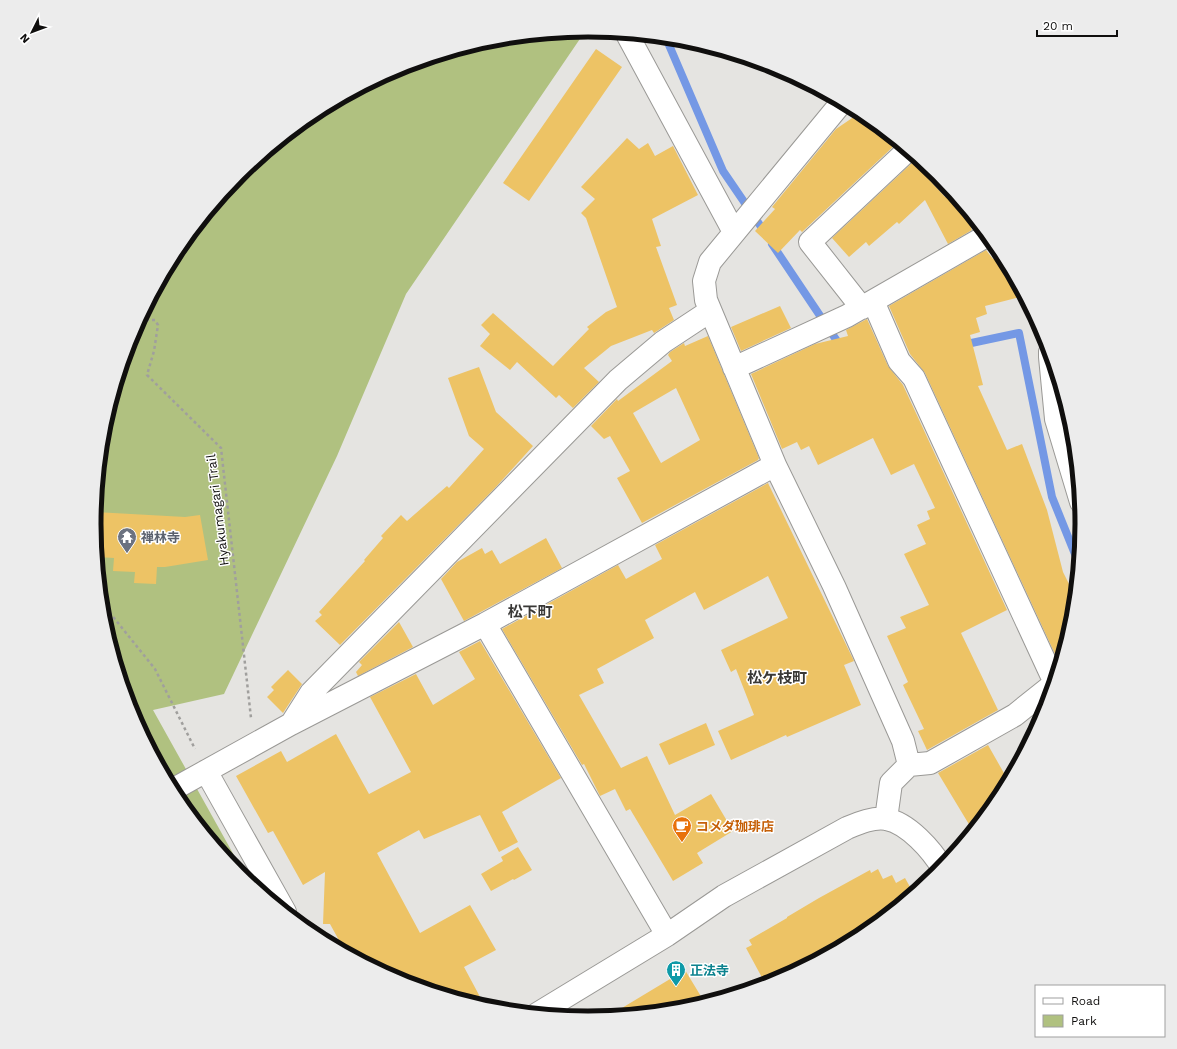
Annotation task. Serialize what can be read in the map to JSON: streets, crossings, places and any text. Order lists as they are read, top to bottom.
{
  "streets": {
    "path": ["Hyakumagari Trail"]
  },
  "districts": ["松下町", "松ケ枝町"],
  "places": {
    "temple": ["禅林寺"],
    "cafe": ["コメダ珈琲店"],
    "building": ["正法寺"]
  },
  "legend": ["Road", "Park"],
  "scale_bar": "20 m",
  "north": "bottom left"
}
